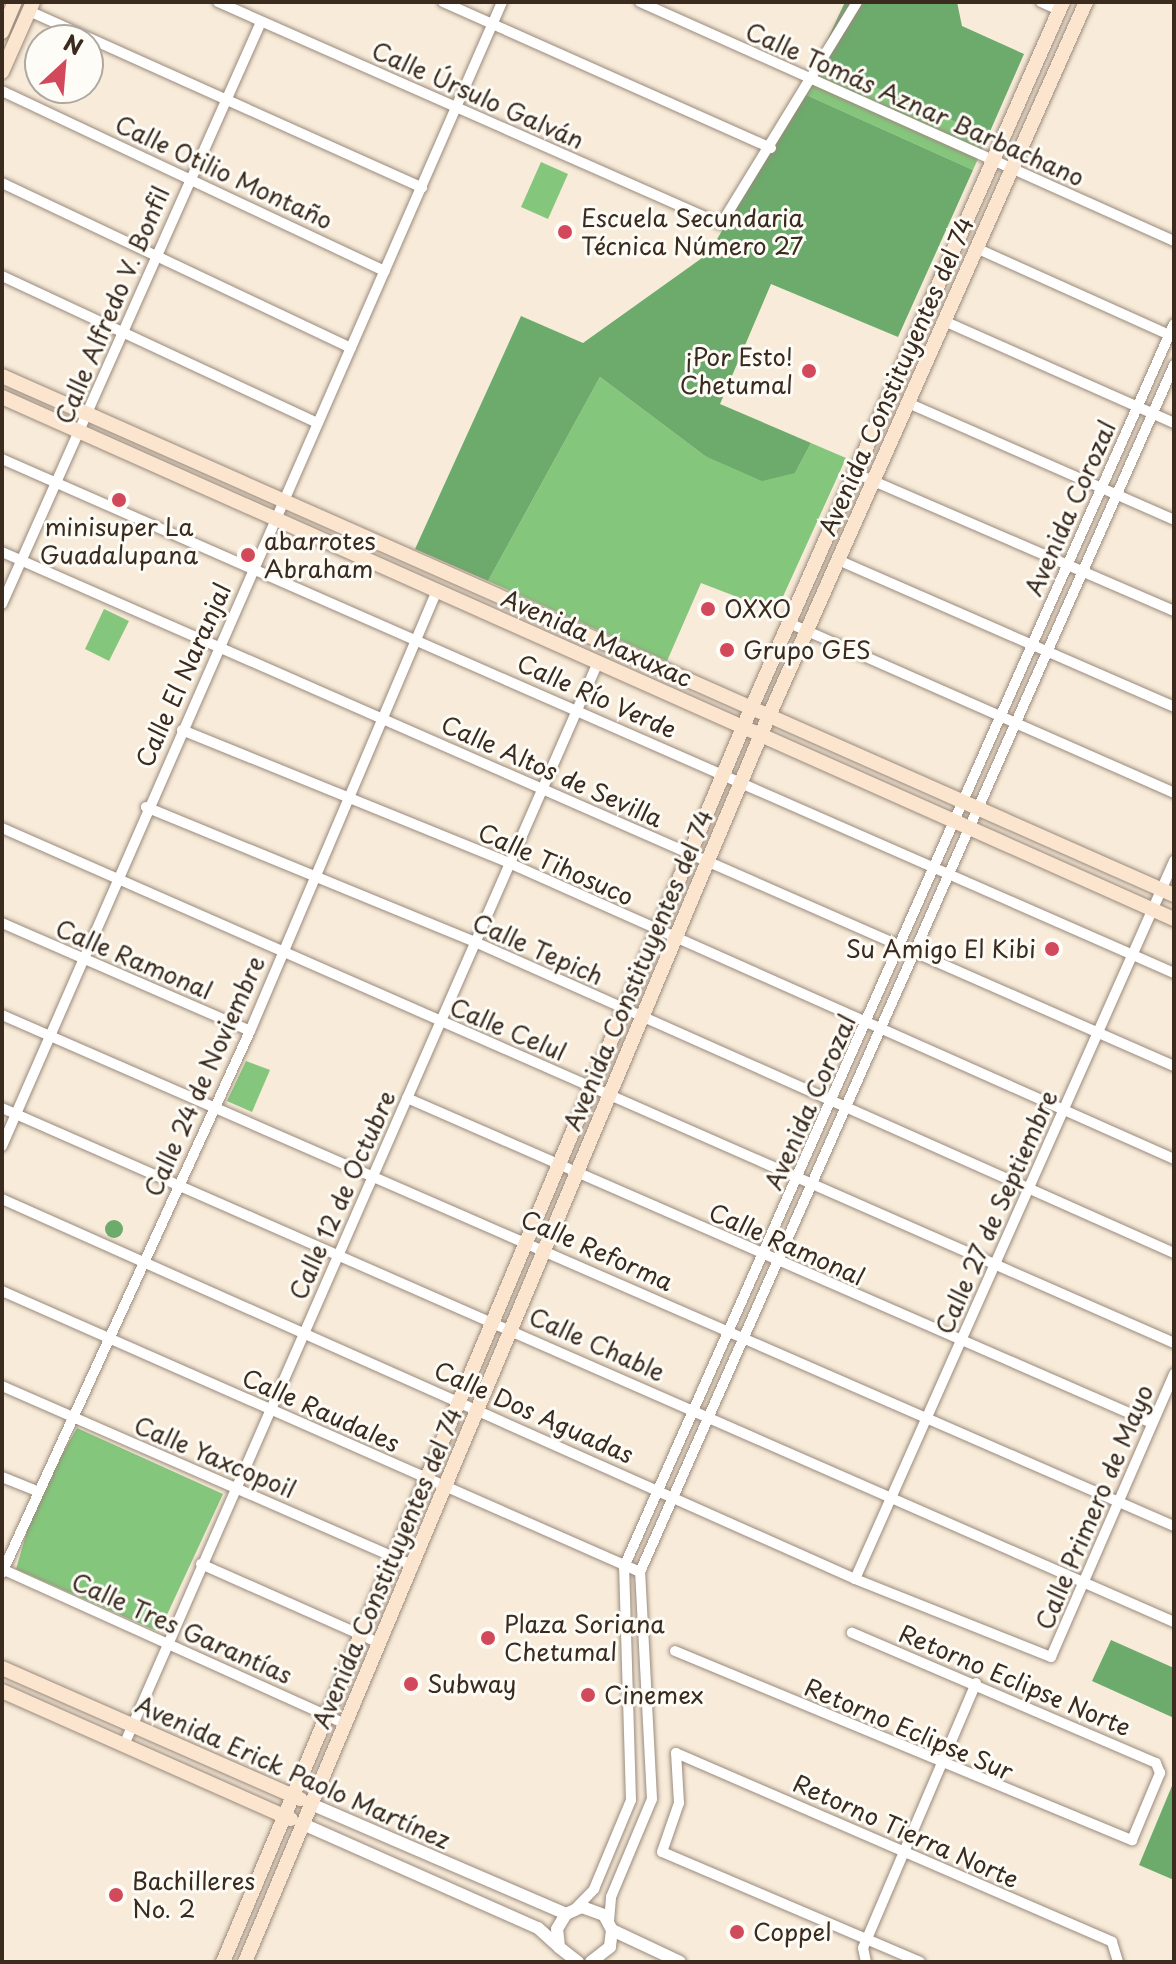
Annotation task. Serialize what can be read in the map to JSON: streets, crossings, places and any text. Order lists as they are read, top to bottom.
{
  "streets": {
    "main road": ["Avenida Constituyentes del 74", "Avenida Maxuxac", "Avenida Erick Paolo Martínez"],
    "street": [
      "Calle Úrsulo Galván",
      "Calle Tomás Aznar Barbachano",
      "Calle Otilio Montaño",
      "Calle Alfredo V. Bonfil",
      "Avenida Corozal",
      "Calle El Naranjal",
      "Calle Río Verde",
      "Calle Altos de Sevilla",
      "Calle Tihosuco",
      "Calle Tepich",
      "Calle Ramonal",
      "Calle Celul",
      "Calle 24 de Noviembre",
      "Calle 12 de Octubre",
      "Calle 27 de Septiembre",
      "Calle Reforma",
      "Calle Chable",
      "Calle Raudales",
      "Calle Dos Aguadas",
      "Calle Yaxcopoil",
      "Calle Primero de Mayo",
      "Calle Tres Garantías",
      "Retorno Eclipse Norte",
      "Retorno Eclipse Sur",
      "Retorno Tierra Norte"
    ]
  },
  "crossings": [
    ["Calle Úrsulo Galván", "Calle Alfredo V. Bonfil"],
    ["Calle Úrsulo Galván", "Calle El Naranjal"],
    ["Calle Tomás Aznar Barbachano", "Avenida Constituyentes del 74"],
    ["Calle Otilio Montaño", "Calle Alfredo V. Bonfil"],
    ["Calle Otilio Montaño", "Calle El Naranjal"],
    ["Calle Alfredo V. Bonfil", "Avenida Maxuxac"],
    ["Calle Alfredo V. Bonfil", "Calle Río Verde"],
    ["Calle Alfredo V. Bonfil", "Calle Altos de Sevilla"],
    ["Avenida Constituyentes del 74", "Avenida Maxuxac"],
    ["Avenida Constituyentes del 74", "Calle Río Verde"],
    ["Avenida Constituyentes del 74", "Calle Altos de Sevilla"],
    ["Avenida Constituyentes del 74", "Calle Tihosuco"],
    ["Avenida Constituyentes del 74", "Calle Tepich"],
    ["Avenida Constituyentes del 74", "Calle Ramonal"],
    ["Avenida Constituyentes del 74", "Calle Celul"],
    ["Avenida Constituyentes del 74", "Calle Reforma"],
    ["Avenida Constituyentes del 74", "Calle Chable"],
    ["Avenida Constituyentes del 74", "Calle Raudales"],
    ["Avenida Constituyentes del 74", "Calle Dos Aguadas"],
    ["Avenida Constituyentes del 74", "Calle Yaxcopoil"],
    ["Avenida Constituyentes del 74", "Calle Tres Garantías"],
    ["Avenida Constituyentes del 74", "Avenida Erick Paolo Martínez"],
    ["Avenida Corozal", "Avenida Maxuxac"],
    ["Avenida Corozal", "Calle Río Verde"],
    ["Avenida Corozal", "Calle Altos de Sevilla"],
    ["Avenida Corozal", "Calle Tihosuco"],
    ["Avenida Corozal", "Calle Tepich"],
    ["Avenida Corozal", "Calle Ramonal"],
    ["Avenida Corozal", "Calle Celul"],
    ["Avenida Corozal", "Calle Reforma"],
    ["Avenida Corozal", "Calle Chable"],
    ["Avenida Corozal", "Calle Raudales"],
    ["Avenida Corozal", "Calle Dos Aguadas"],
    ["Avenida Corozal", "Avenida Erick Paolo Martínez"],
    ["Avenida Maxuxac", "Calle El Naranjal"],
    ["Avenida Maxuxac", "Calle 24 de Noviembre"],
    ["Avenida Maxuxac", "Calle 12 de Octubre"],
    ["Avenida Maxuxac", "Calle 27 de Septiembre"],
    ["Calle El Naranjal", "Calle Río Verde"],
    ["Calle El Naranjal", "Calle Altos de Sevilla"],
    ["Calle El Naranjal", "Calle Tihosuco"],
    ["Calle El Naranjal", "Calle Tepich"],
    ["Calle El Naranjal", "Calle Ramonal"],
    ["Calle El Naranjal", "Calle Celul"],
    ["Calle El Naranjal", "Calle Reforma"],
    ["Calle El Naranjal", "Calle Chable"],
    ["Calle Río Verde", "Calle 24 de Noviembre"],
    ["Calle Río Verde", "Calle 12 de Octubre"],
    ["Calle Río Verde", "Calle 27 de Septiembre"],
    ["Calle Altos de Sevilla", "Calle 24 de Noviembre"],
    ["Calle Altos de Sevilla", "Calle 12 de Octubre"],
    ["Calle Altos de Sevilla", "Calle 27 de Septiembre"],
    ["Calle Tihosuco", "Calle 24 de Noviembre"],
    ["Calle Tihosuco", "Calle 12 de Octubre"],
    ["Calle Tihosuco", "Calle 27 de Septiembre"],
    ["Calle Tepich", "Calle 24 de Noviembre"],
    ["Calle Tepich", "Calle 12 de Octubre"],
    ["Calle Tepich", "Calle 27 de Septiembre"],
    ["Calle Ramonal", "Calle 24 de Noviembre"],
    ["Calle Ramonal", "Calle 12 de Octubre"],
    ["Calle Ramonal", "Calle 27 de Septiembre"],
    ["Calle Ramonal", "Calle Primero de Mayo"],
    ["Calle Celul", "Calle 24 de Noviembre"],
    ["Calle Celul", "Calle 12 de Octubre"],
    ["Calle Celul", "Calle 27 de Septiembre"],
    ["Calle 24 de Noviembre", "Calle Reforma"],
    ["Calle 24 de Noviembre", "Calle Chable"],
    ["Calle 24 de Noviembre", "Calle Raudales"],
    ["Calle 24 de Noviembre", "Calle Dos Aguadas"],
    ["Calle 24 de Noviembre", "Calle Yaxcopoil"],
    ["Calle 24 de Noviembre", "Calle Tres Garantías"],
    ["Calle 12 de Octubre", "Calle Reforma"],
    ["Calle 12 de Octubre", "Calle Chable"],
    ["Calle 12 de Octubre", "Calle Raudales"],
    ["Calle 12 de Octubre", "Calle Dos Aguadas"],
    ["Calle 12 de Octubre", "Calle Yaxcopoil"],
    ["Calle 12 de Octubre", "Calle Tres Garantías"],
    ["Calle 12 de Octubre", "Avenida Erick Paolo Martínez"],
    ["Calle 27 de Septiembre", "Calle Reforma"],
    ["Calle 27 de Septiembre", "Calle Chable"],
    ["Calle 27 de Septiembre", "Calle Dos Aguadas"],
    ["Calle Reforma", "Calle Primero de Mayo"],
    ["Calle Chable", "Calle Primero de Mayo"],
    ["Calle Dos Aguadas", "Calle Primero de Mayo"],
    ["Retorno Eclipse Norte", "Retorno Eclipse Sur"]
  ],
  "places": [
    "Escuela Secundaria Técnica Número 27",
    "¡Por Esto! Chetumal",
    "minisuper La Guadalupana",
    "abarrotes Abraham",
    "OXXO",
    "Grupo GES",
    "Su Amigo El Kibi",
    "Plaza Soriana Chetumal",
    "Subway",
    "Cinemex",
    "Bachilleres No. 2",
    "Coppel"
  ],
  "north": "top right"
}
